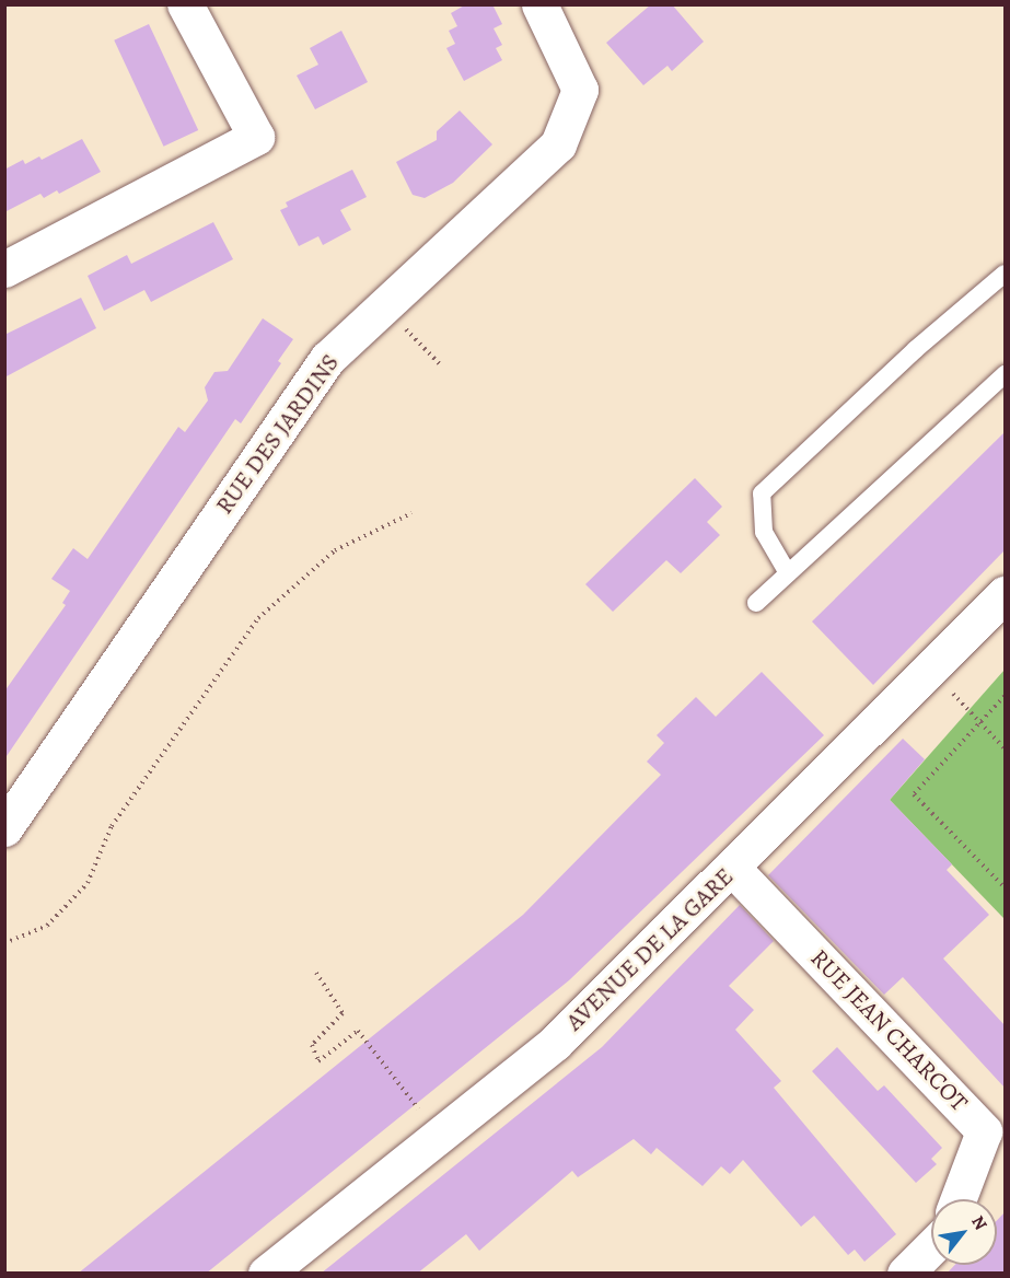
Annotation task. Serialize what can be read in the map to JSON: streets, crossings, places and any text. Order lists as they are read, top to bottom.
{
  "streets": {
    "street": ["RUE DES JARDINS", "AVENUE DE LA GARE", "RUE JEAN CHARCOT"]
  },
  "crossings": [
    ["AVENUE DE LA GARE", "RUE JEAN CHARCOT"]
  ],
  "north": "top right"
}
